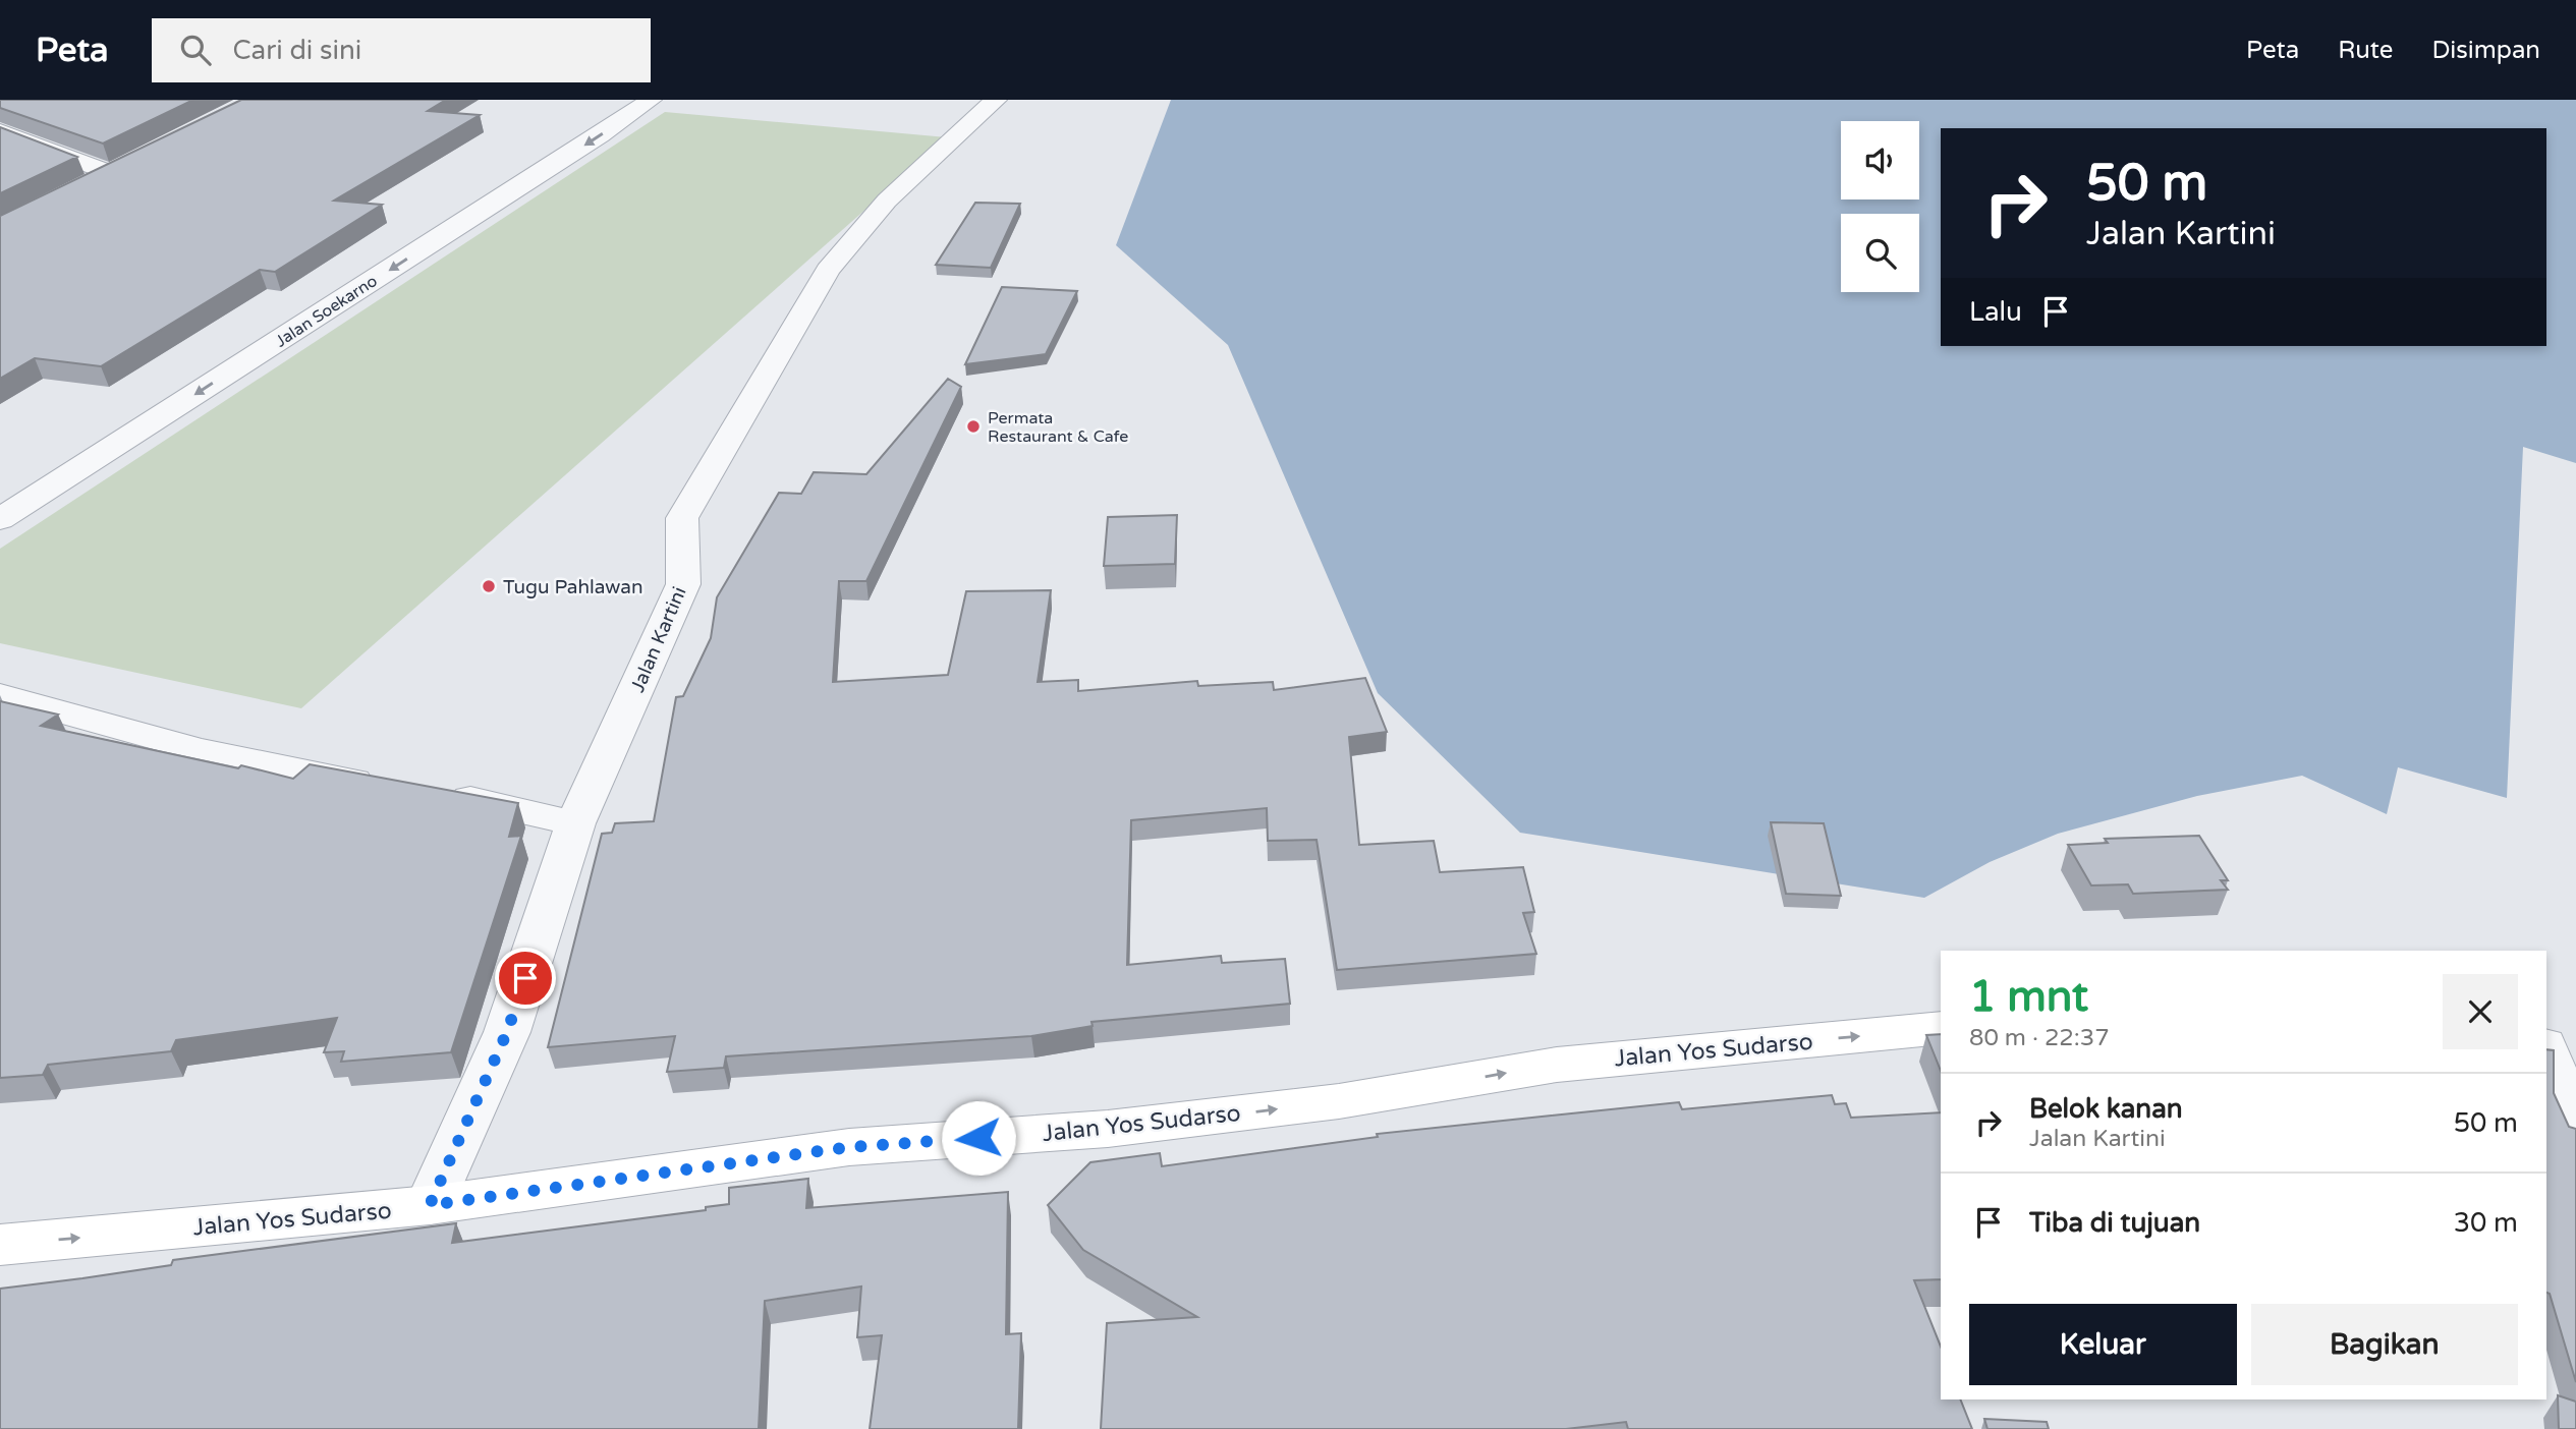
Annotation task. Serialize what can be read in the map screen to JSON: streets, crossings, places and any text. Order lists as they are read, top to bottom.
{
  "streets": {
    "main road": ["Jalan Yos Sudarso"],
    "street": ["Jalan Soekarno", "Jalan Kartini"]
  },
  "crossings": [
    ["Jalan Kartini", "Jalan Yos Sudarso"]
  ],
  "one_way": ["Jalan Soekarno", "Jalan Yos Sudarso"],
  "places": ["Permata Restaurant & Cafe", "Tugu Pahlawan"],
  "page": {
    "header": "Peta",
    "search": "Cari di sini",
    "nav": ["Peta", "Rute", "Disimpan"],
    "turn": ["50 m", "Jalan Kartini"],
    "then": "Lalu",
    "heading": ["1 mnt", "80 m · 22:37"],
    "list": [
      {
        "name": "Belok kanan",
        "note": "Jalan Kartini",
        "value": "50 m"
      },
      {
        "name": "Tiba di tujuan",
        "value": "30 m"
      }
    ],
    "buttons": ["Keluar", "Bagikan"]
  }
}
